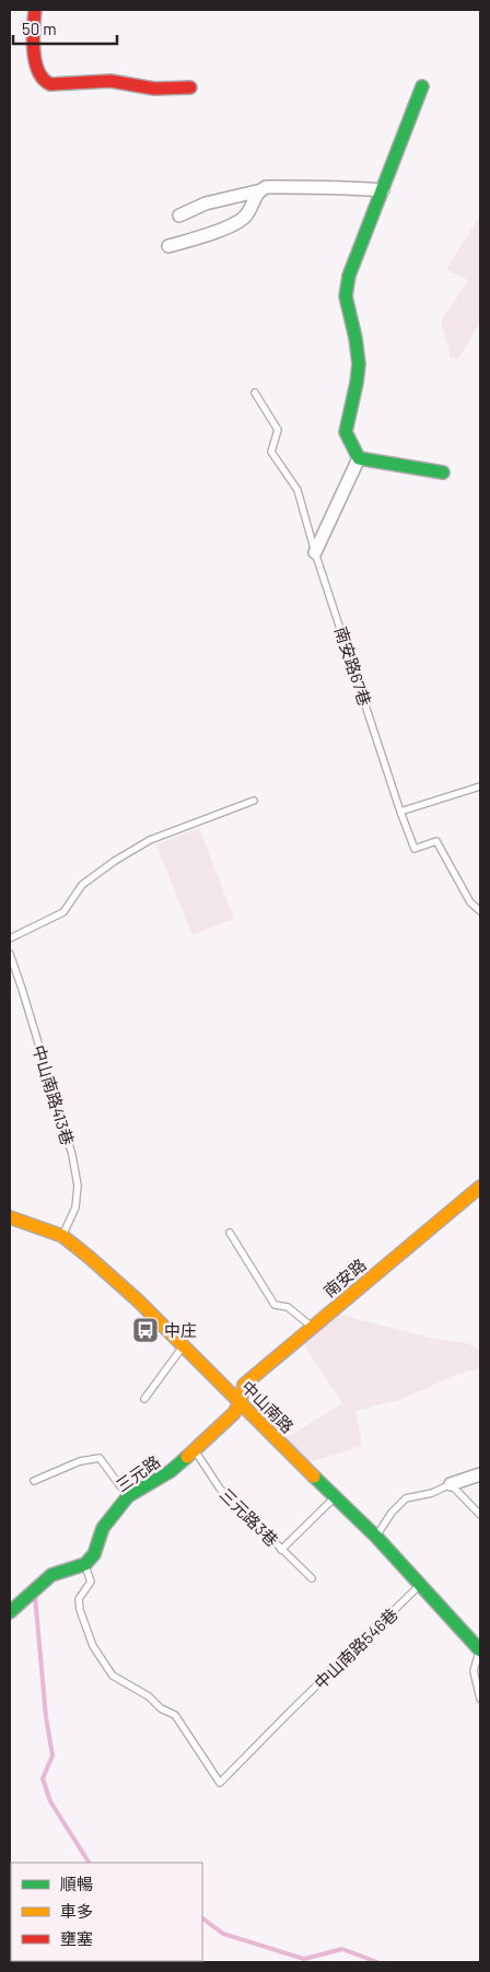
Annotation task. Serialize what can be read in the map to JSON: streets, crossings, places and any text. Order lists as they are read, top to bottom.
{
  "streets": {
    "street": ["南安路", "中山南路", "三元路"],
    "lane": [
      "南安路67巷",
      "中山南路413巷",
      "三元路3巷",
      "中山南路546巷"
    ]
  },
  "crossings": [
    ["中山南路413巷", "中山南路"],
    ["南安路", "中山南路"],
    ["南安路", "三元路"],
    ["中山南路", "三元路"],
    ["中山南路", "中山南路546巷"],
    ["三元路", "三元路3巷"],
    ["三元路", "中山南路546巷"]
  ],
  "places": {
    "bus stop": ["中庄"]
  },
  "legend": ["順暢", "車多", "壅塞"],
  "scale_bar": "50 m"
}
